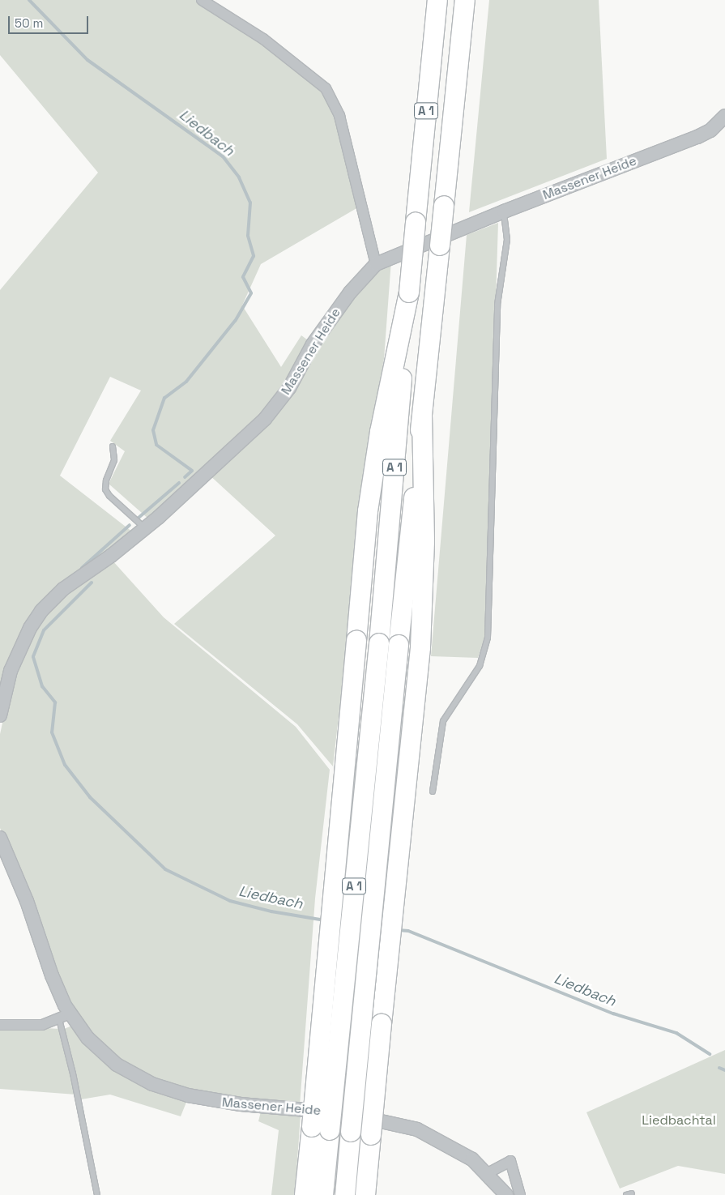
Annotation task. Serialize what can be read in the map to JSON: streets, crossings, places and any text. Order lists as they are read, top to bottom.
{
  "streets": {
    "highway": ["A 1"],
    "street": ["Massener Heide"]
  },
  "water": ["Liedbach"],
  "parks": ["Liedbachtal"],
  "scale_bar": "50 m"
}
